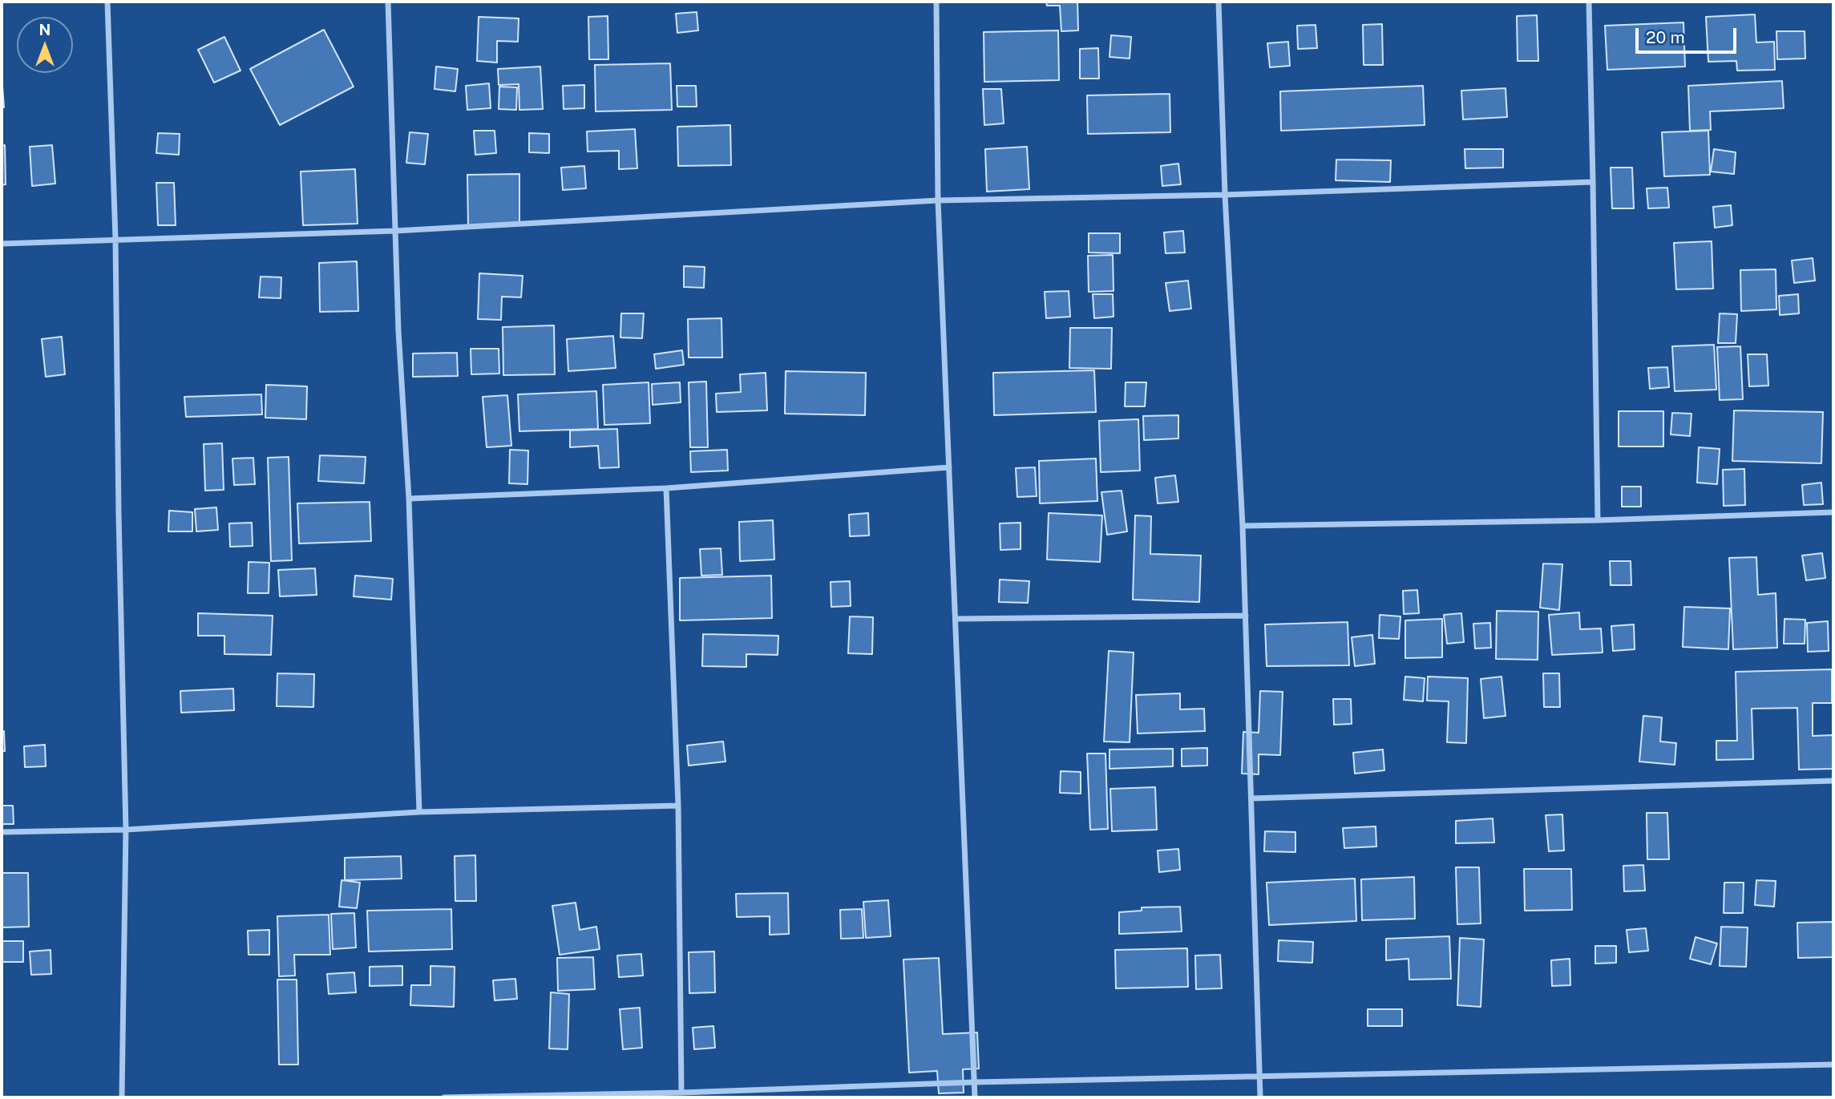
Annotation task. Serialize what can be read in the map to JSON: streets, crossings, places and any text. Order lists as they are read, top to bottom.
{
  "scale_bar": "20 m",
  "north": "top"
}
